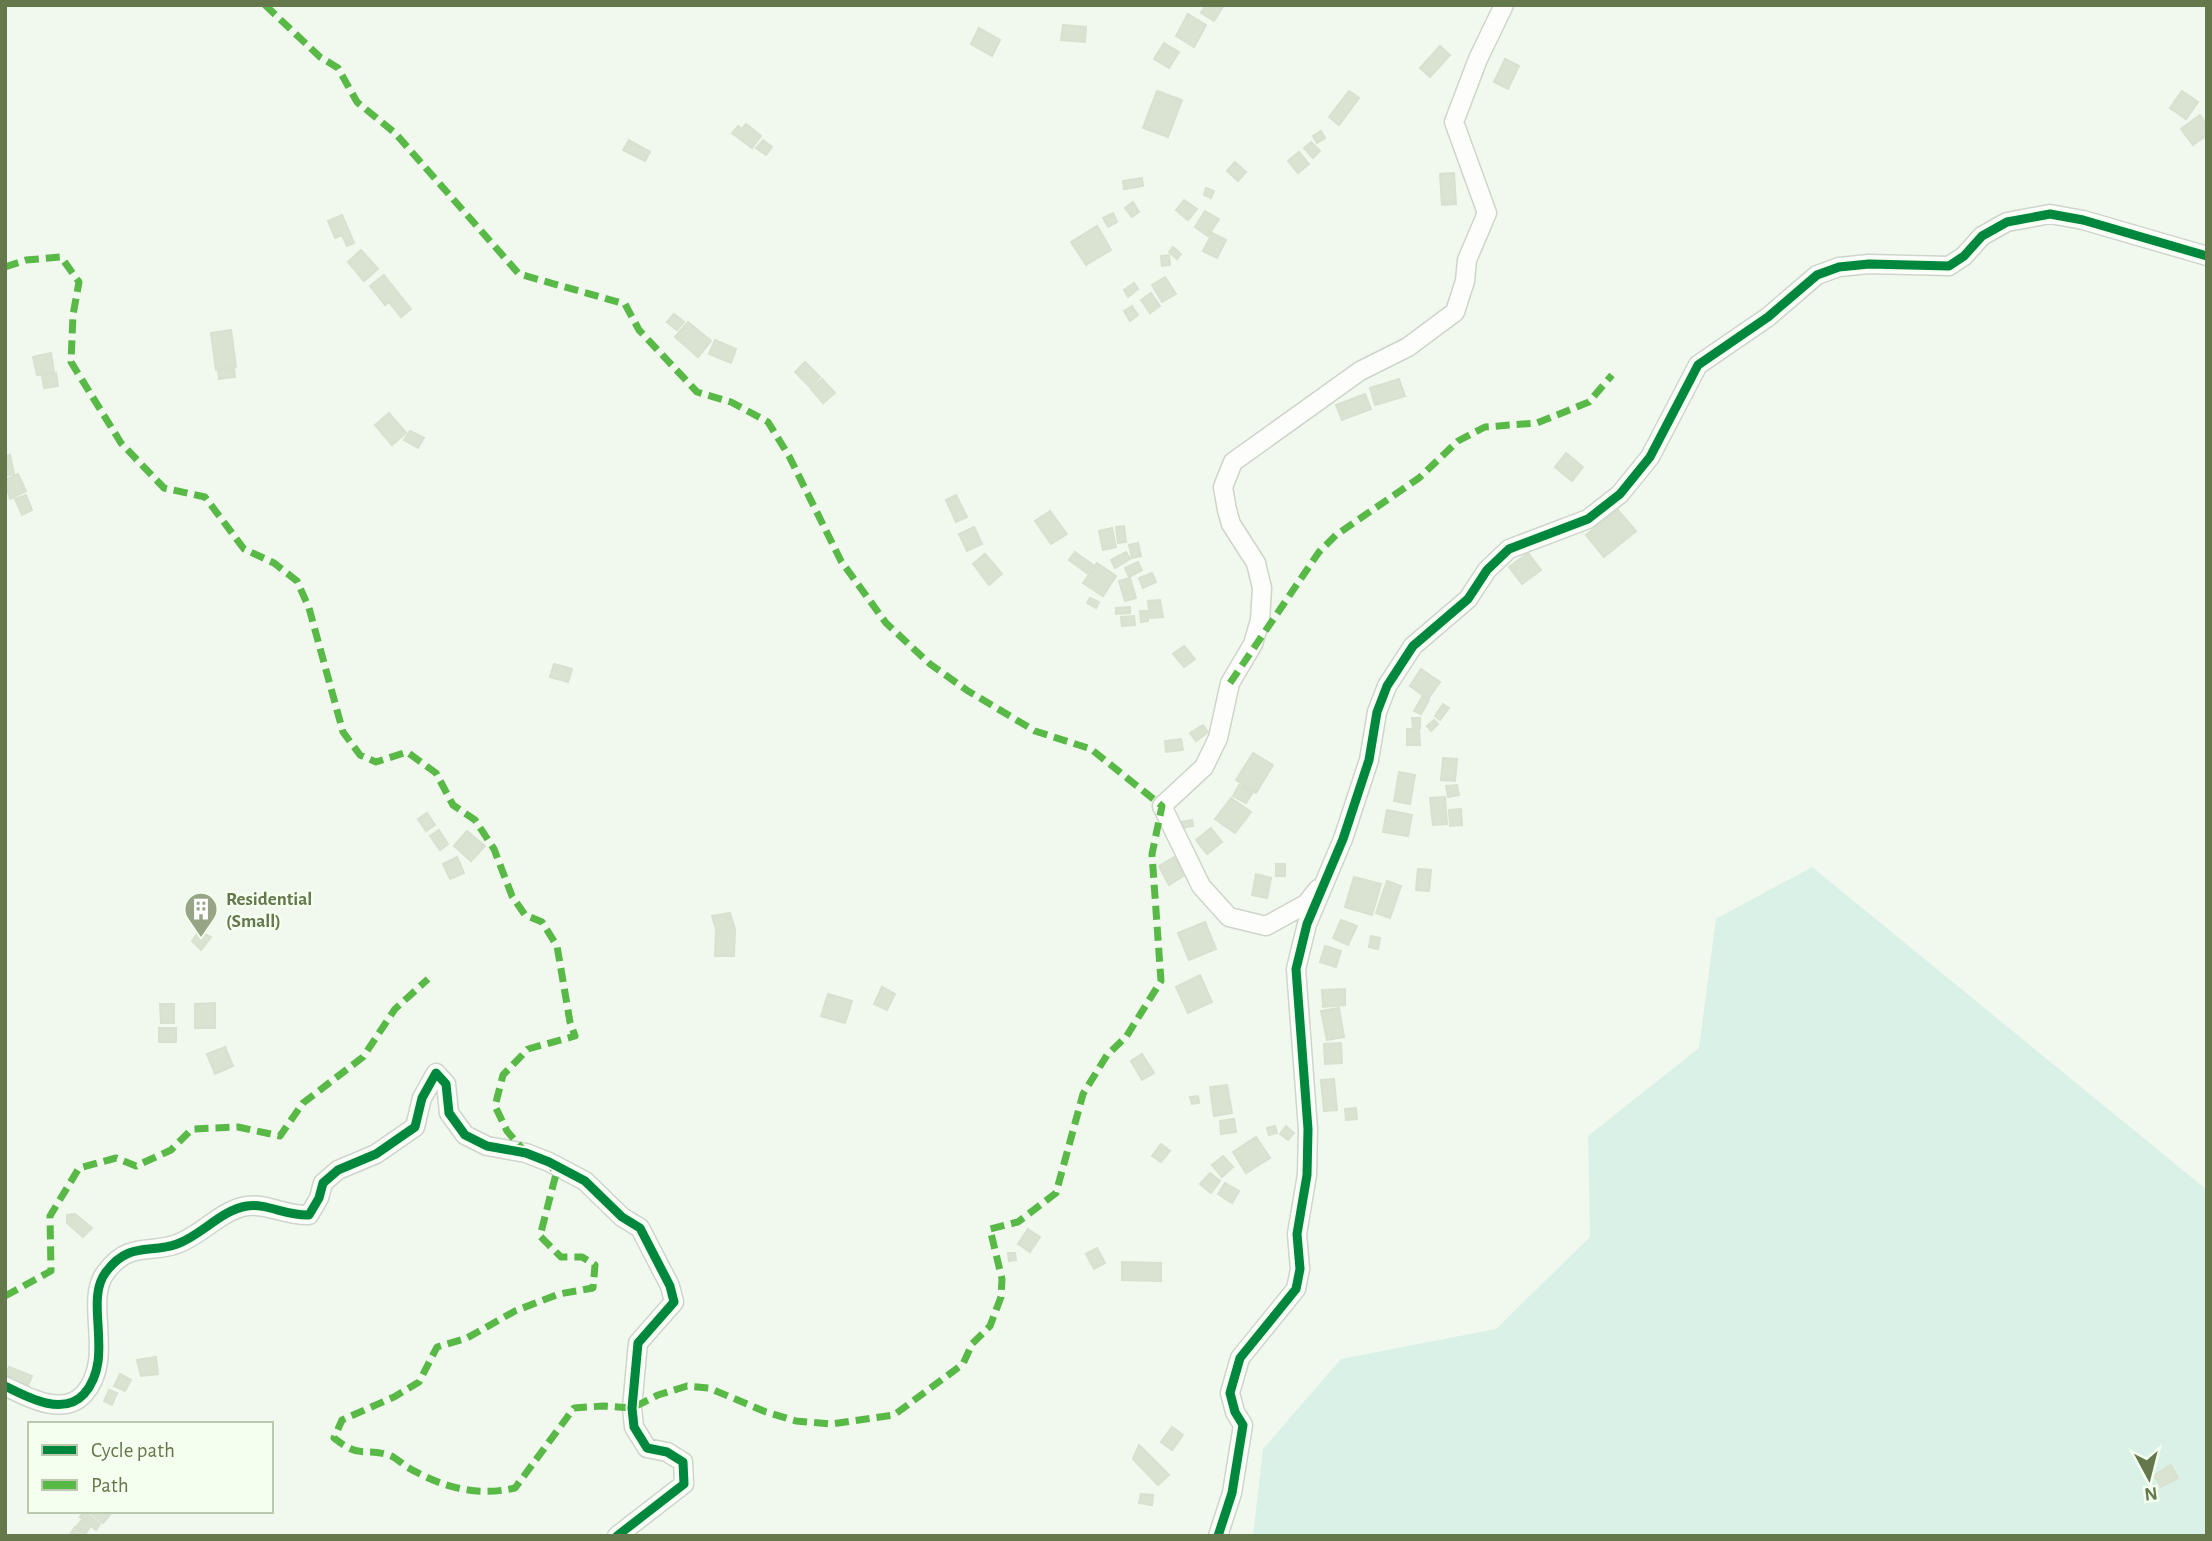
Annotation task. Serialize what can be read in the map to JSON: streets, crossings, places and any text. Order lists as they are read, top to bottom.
{
  "places": {
    "building": ["Residential (Small)"]
  },
  "legend": ["Cycle path", "Path"],
  "north": "bottom"
}
